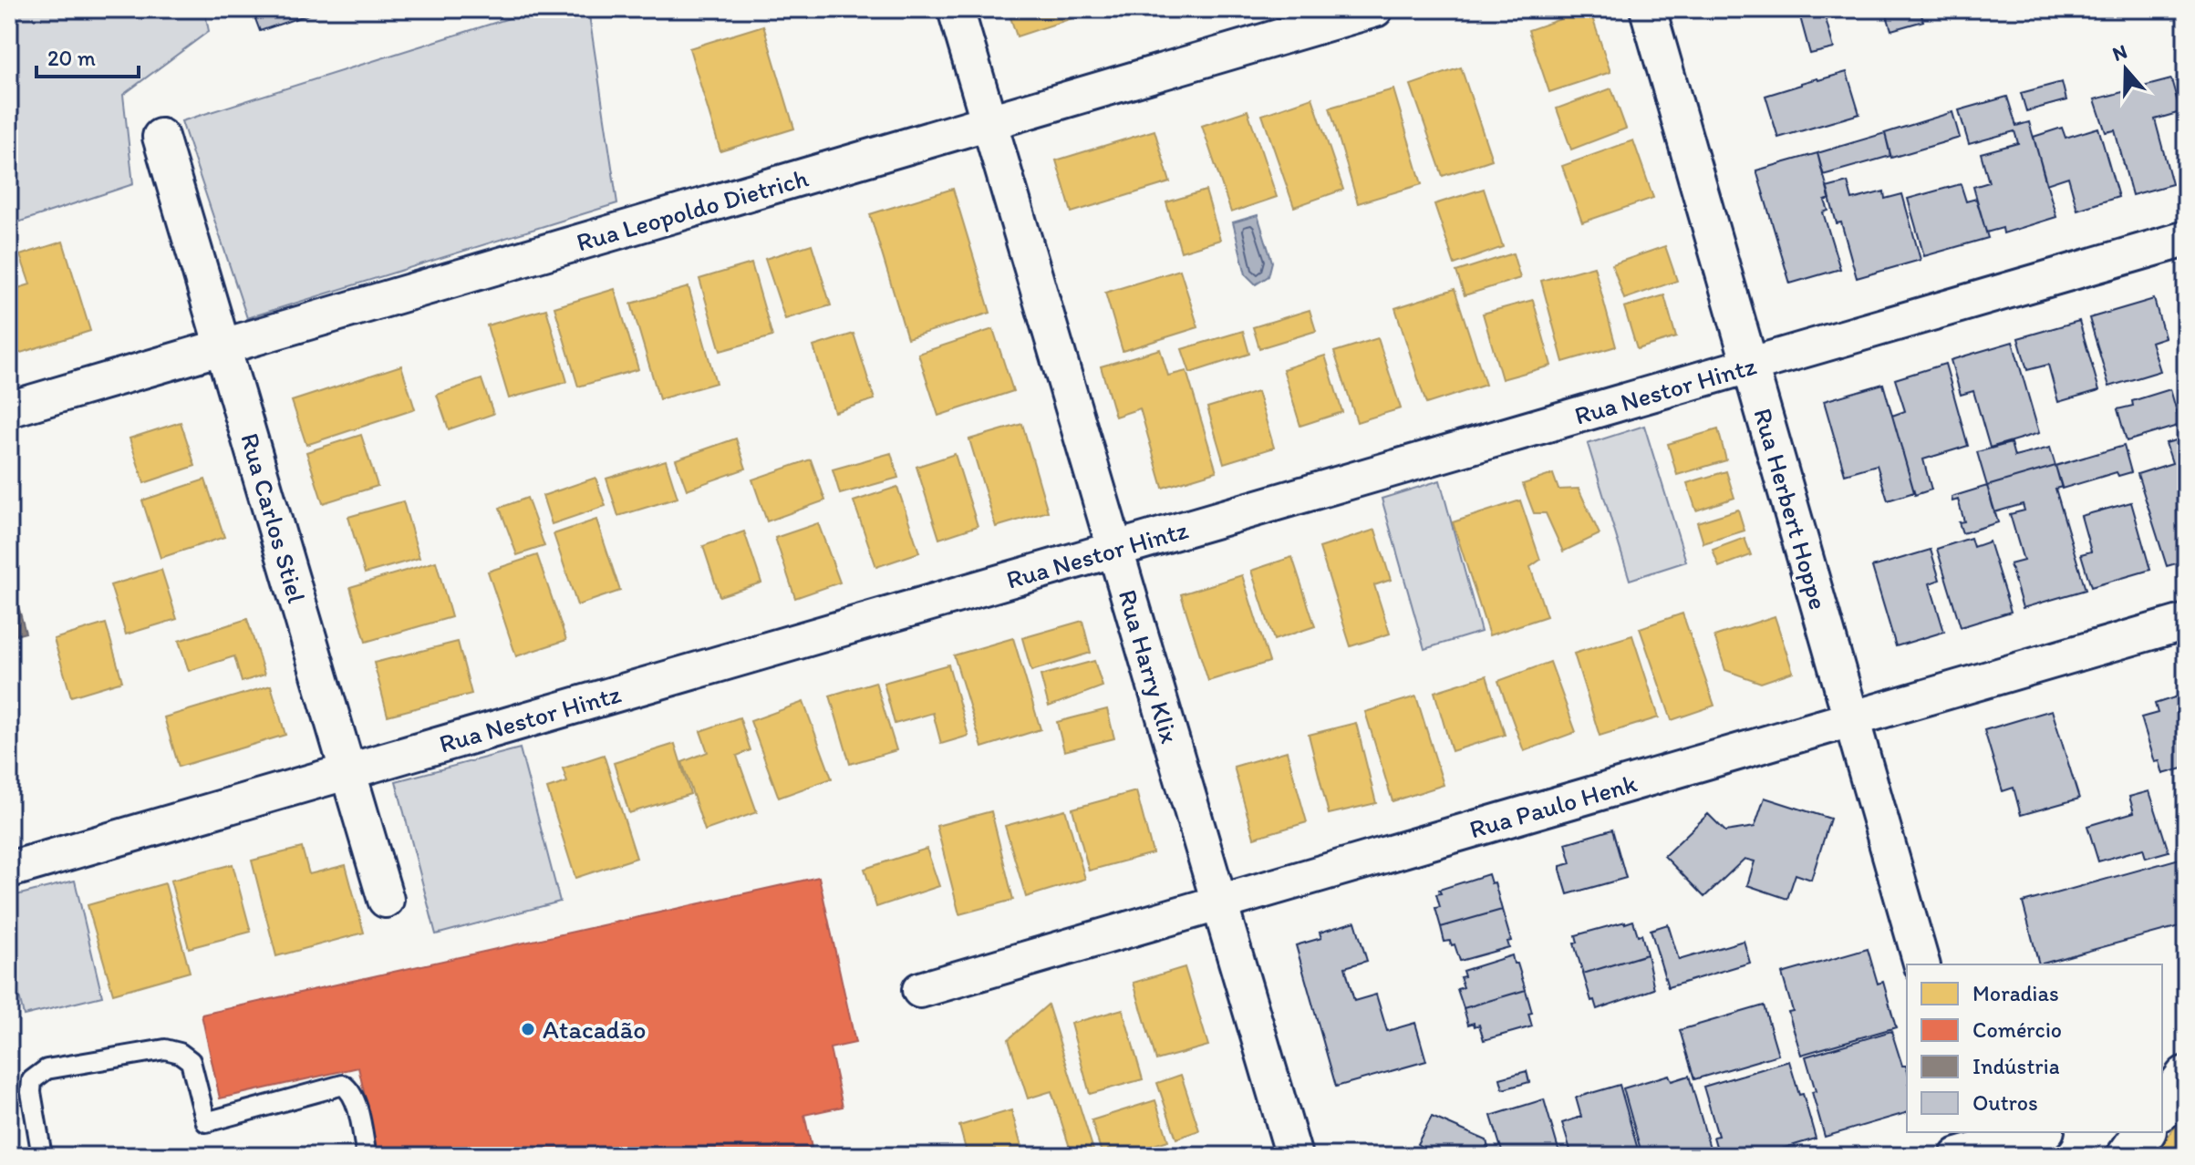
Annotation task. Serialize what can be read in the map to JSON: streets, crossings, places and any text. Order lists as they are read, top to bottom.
{
  "streets": {
    "street": [
      "Rua Leopoldo Dietrich",
      "Rua Nestor Hintz",
      "Rua Herbert Hoppe",
      "Rua Carlos Stiel",
      "Rua Harry Klix",
      "Rua Paulo Henk"
    ]
  },
  "crossings": [
    ["Rua Leopoldo Dietrich", "Rua Carlos Stiel"],
    ["Rua Leopoldo Dietrich", "Rua Harry Klix"],
    ["Rua Nestor Hintz", "Rua Herbert Hoppe"],
    ["Rua Nestor Hintz", "Rua Carlos Stiel"],
    ["Rua Nestor Hintz", "Rua Harry Klix"],
    ["Rua Herbert Hoppe", "Rua Paulo Henk"],
    ["Rua Harry Klix", "Rua Paulo Henk"]
  ],
  "places": ["Atacadão"],
  "legend": [
    "Moradias",
    "Comércio",
    "Indústria",
    "Outros"
  ],
  "scale_bar": "20 m",
  "north": "top"
}
